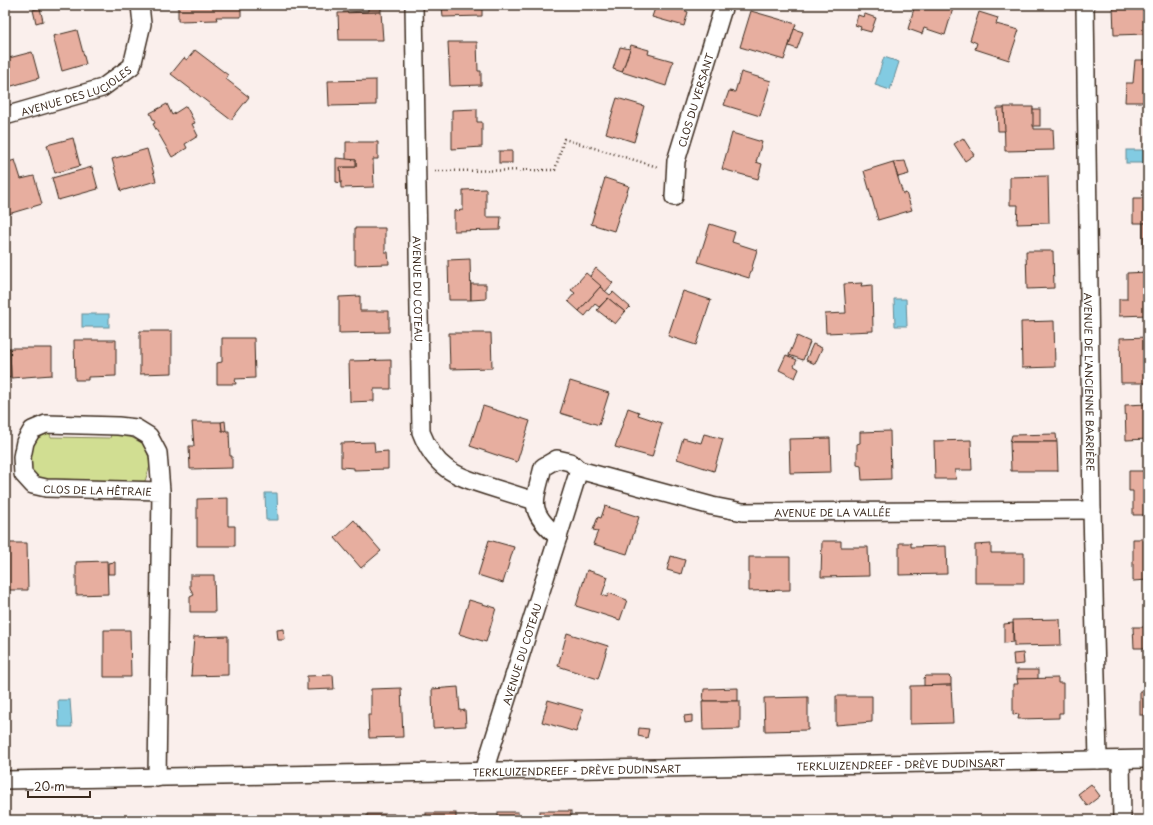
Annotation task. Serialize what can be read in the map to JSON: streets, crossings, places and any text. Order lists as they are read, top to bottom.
{
  "streets": {
    "street": [
      "AVENUE DES LUCIOLES",
      "CLOS DU VERSANT",
      "AVENUE DU COTEAU",
      "AVENUE DE L'ANCIENNE BARRIÈRE",
      "CLOS DE LA HÊTRAIE",
      "AVENUE DE LA VALLÉE",
      "TERKLUIZENDREEF - DRÈVE DUDINSART"
    ]
  },
  "crossings": [
    ["AVENUE DU COTEAU", "AVENUE DE LA VALLÉE"],
    ["AVENUE DU COTEAU", "TERKLUIZENDREEF - DRÈVE DUDINSART"],
    ["AVENUE DE L'ANCIENNE BARRIÈRE", "AVENUE DE LA VALLÉE"],
    ["AVENUE DE L'ANCIENNE BARRIÈRE", "TERKLUIZENDREEF - DRÈVE DUDINSART"],
    ["CLOS DE LA HÊTRAIE", "TERKLUIZENDREEF - DRÈVE DUDINSART"]
  ],
  "scale_bar": "20 m"
}
